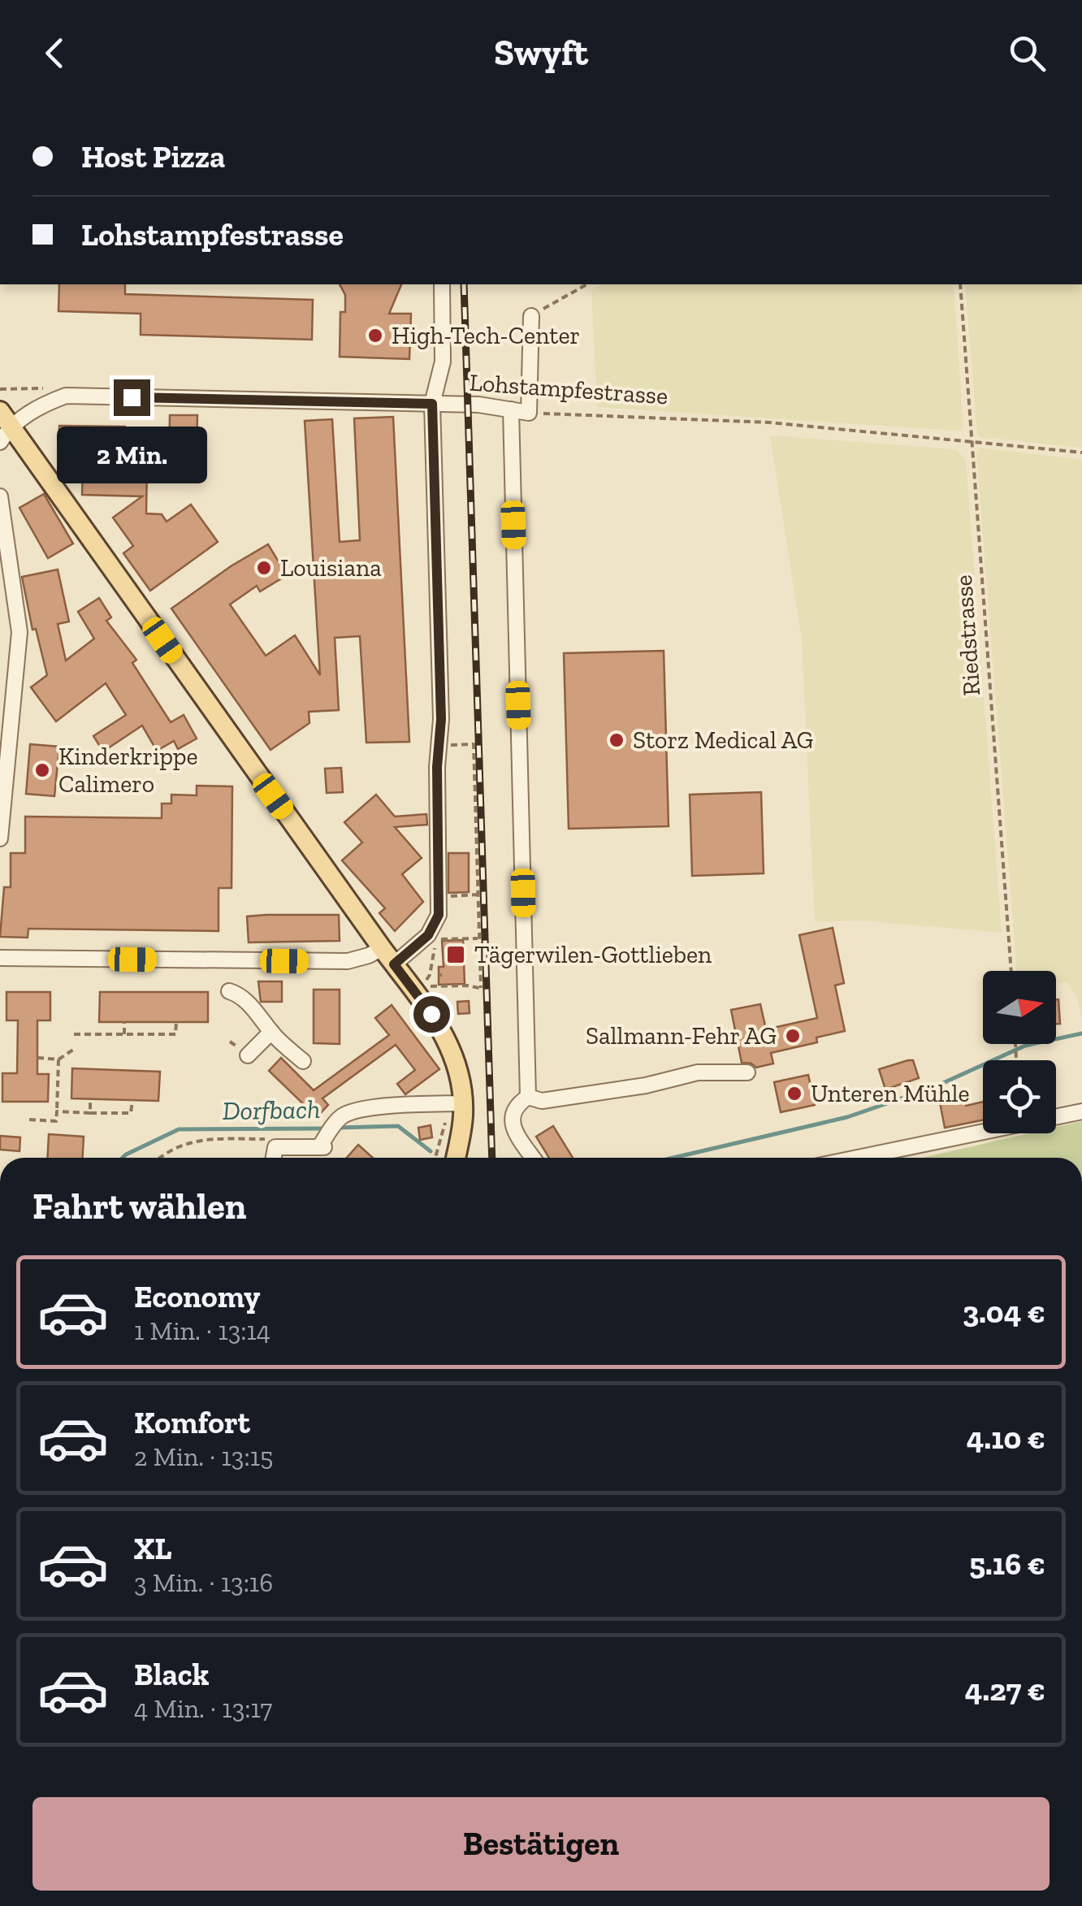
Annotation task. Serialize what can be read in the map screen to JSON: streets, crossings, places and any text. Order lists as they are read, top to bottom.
{
  "streets": {
    "street": ["Lohstampfestrasse"],
    "path": ["Riedstrasse"]
  },
  "crossings": [
    ["Lohstampfestrasse", "Riedstrasse"]
  ],
  "water": ["Dorfbach"],
  "places": {
    "other": [
      "High-Tech-Center",
      "Louisiana",
      "Storz Medical AG",
      "Kinderkrippe Calimero",
      "Sallmann-Fehr AG",
      "Unteren Mühle"
    ],
    "transit": ["Tägerwilen-Gottlieben"]
  },
  "north": "right",
  "page": {
    "header": "Swyft",
    "banner": ["Host Pizza", "Lohstampfestrasse"],
    "bubble": "2 Min.",
    "heading": "Fahrt wählen",
    "list": [
      {
        "name": "Economy",
        "note": "1 Min. · 13:14",
        "value": "3.04 €"
      },
      {
        "name": "Komfort",
        "note": "2 Min. · 13:15",
        "value": "4.10 €"
      },
      {
        "name": "XL",
        "note": "3 Min. · 13:16",
        "value": "5.16 €"
      },
      {
        "name": "Black",
        "note": "4 Min. · 13:17",
        "value": "4.27 €"
      }
    ],
    "buttons": "Bestätigen"
  }
}
